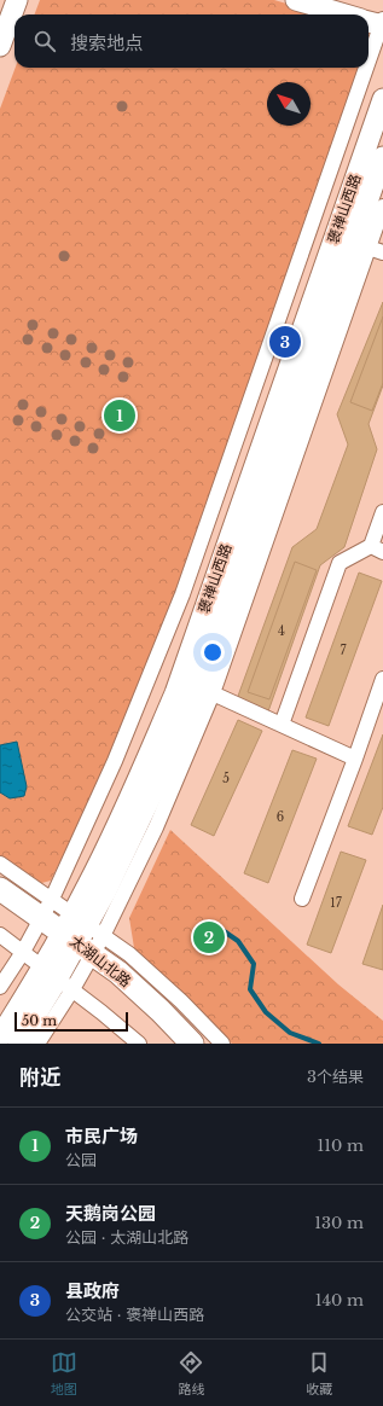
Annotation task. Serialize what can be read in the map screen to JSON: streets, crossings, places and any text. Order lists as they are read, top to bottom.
{
  "streets": {
    "main road": ["褒禅山西路", "太湖山北路"]
  },
  "crossings": [
    ["褒禅山西路", "太湖山北路"]
  ],
  "house_numbers": [
    "4",
    "7",
    "5",
    "6",
    "17"
  ],
  "scale_bar": "50 m",
  "north": "top left",
  "page": {
    "search": "搜索地点",
    "pins": ["3", "1", "2"],
    "scale": "50 m",
    "heading": ["附近", "3个结果"],
    "list": [
      {
        "mark": "1",
        "name": "市民广场",
        "note": "公园",
        "value": "110 m"
      },
      {
        "mark": "2",
        "name": "天鹅岗公园",
        "note": "公园 · 太湖山北路",
        "value": "130 m"
      },
      {
        "mark": "3",
        "name": "县政府",
        "note": "公交站 · 褒禅山西路",
        "value": "140 m"
      }
    ],
    "nav": ["地图", "路线", "收藏"]
  }
}
